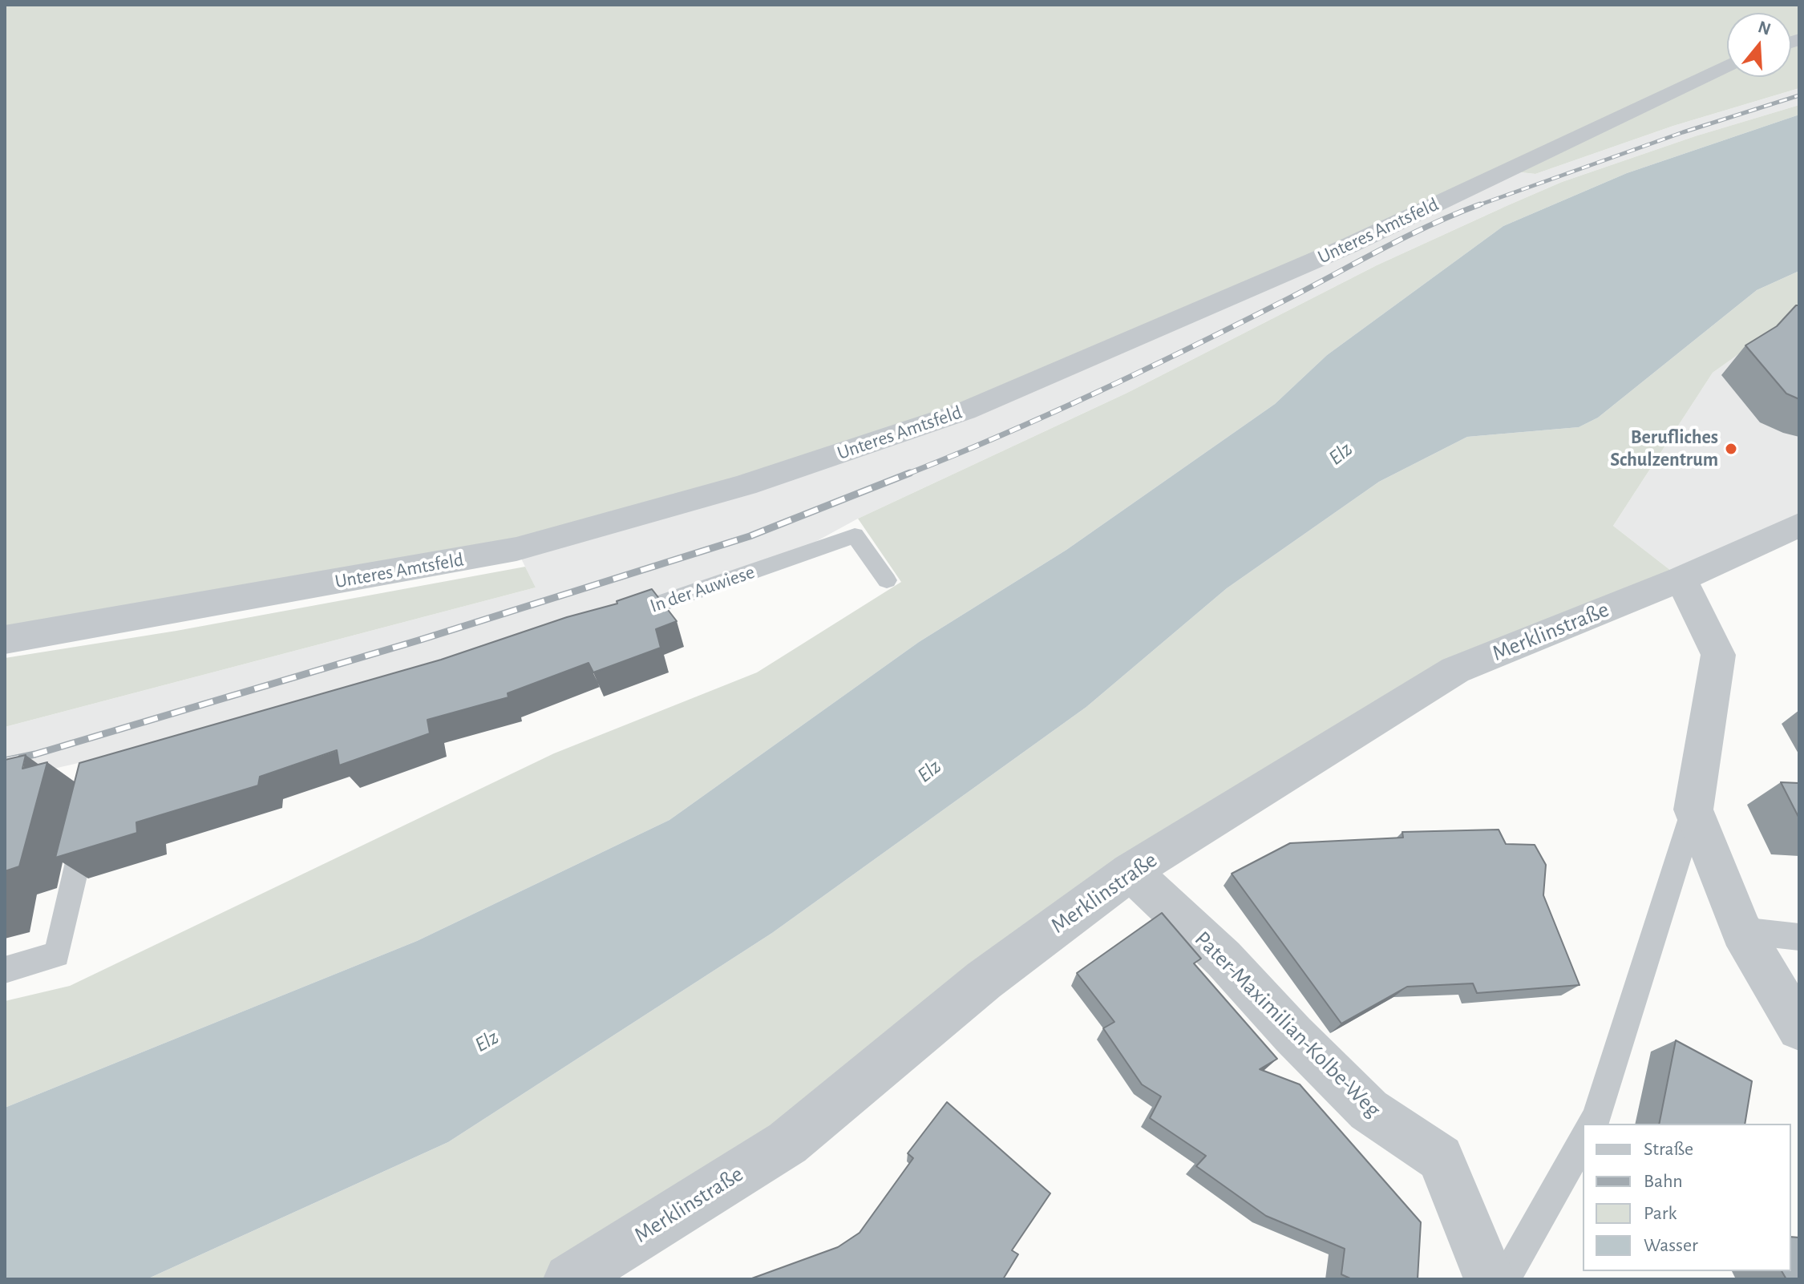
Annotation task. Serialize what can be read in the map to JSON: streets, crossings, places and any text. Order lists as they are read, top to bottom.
{
  "streets": {
    "street": ["Unteres Amtsfeld", "Merklinstraße", "Pater-Maximilian-Kolbe-Weg"],
    "lane": ["In der Auwiese"]
  },
  "crossings": [
    ["Merklinstraße", "Pater-Maximilian-Kolbe-Weg"]
  ],
  "water": ["Elz"],
  "places": ["Berufliches Schulzentrum"],
  "legend": [
    "Straße",
    "Bahn",
    "Park",
    "Wasser"
  ],
  "north": "top"
}
